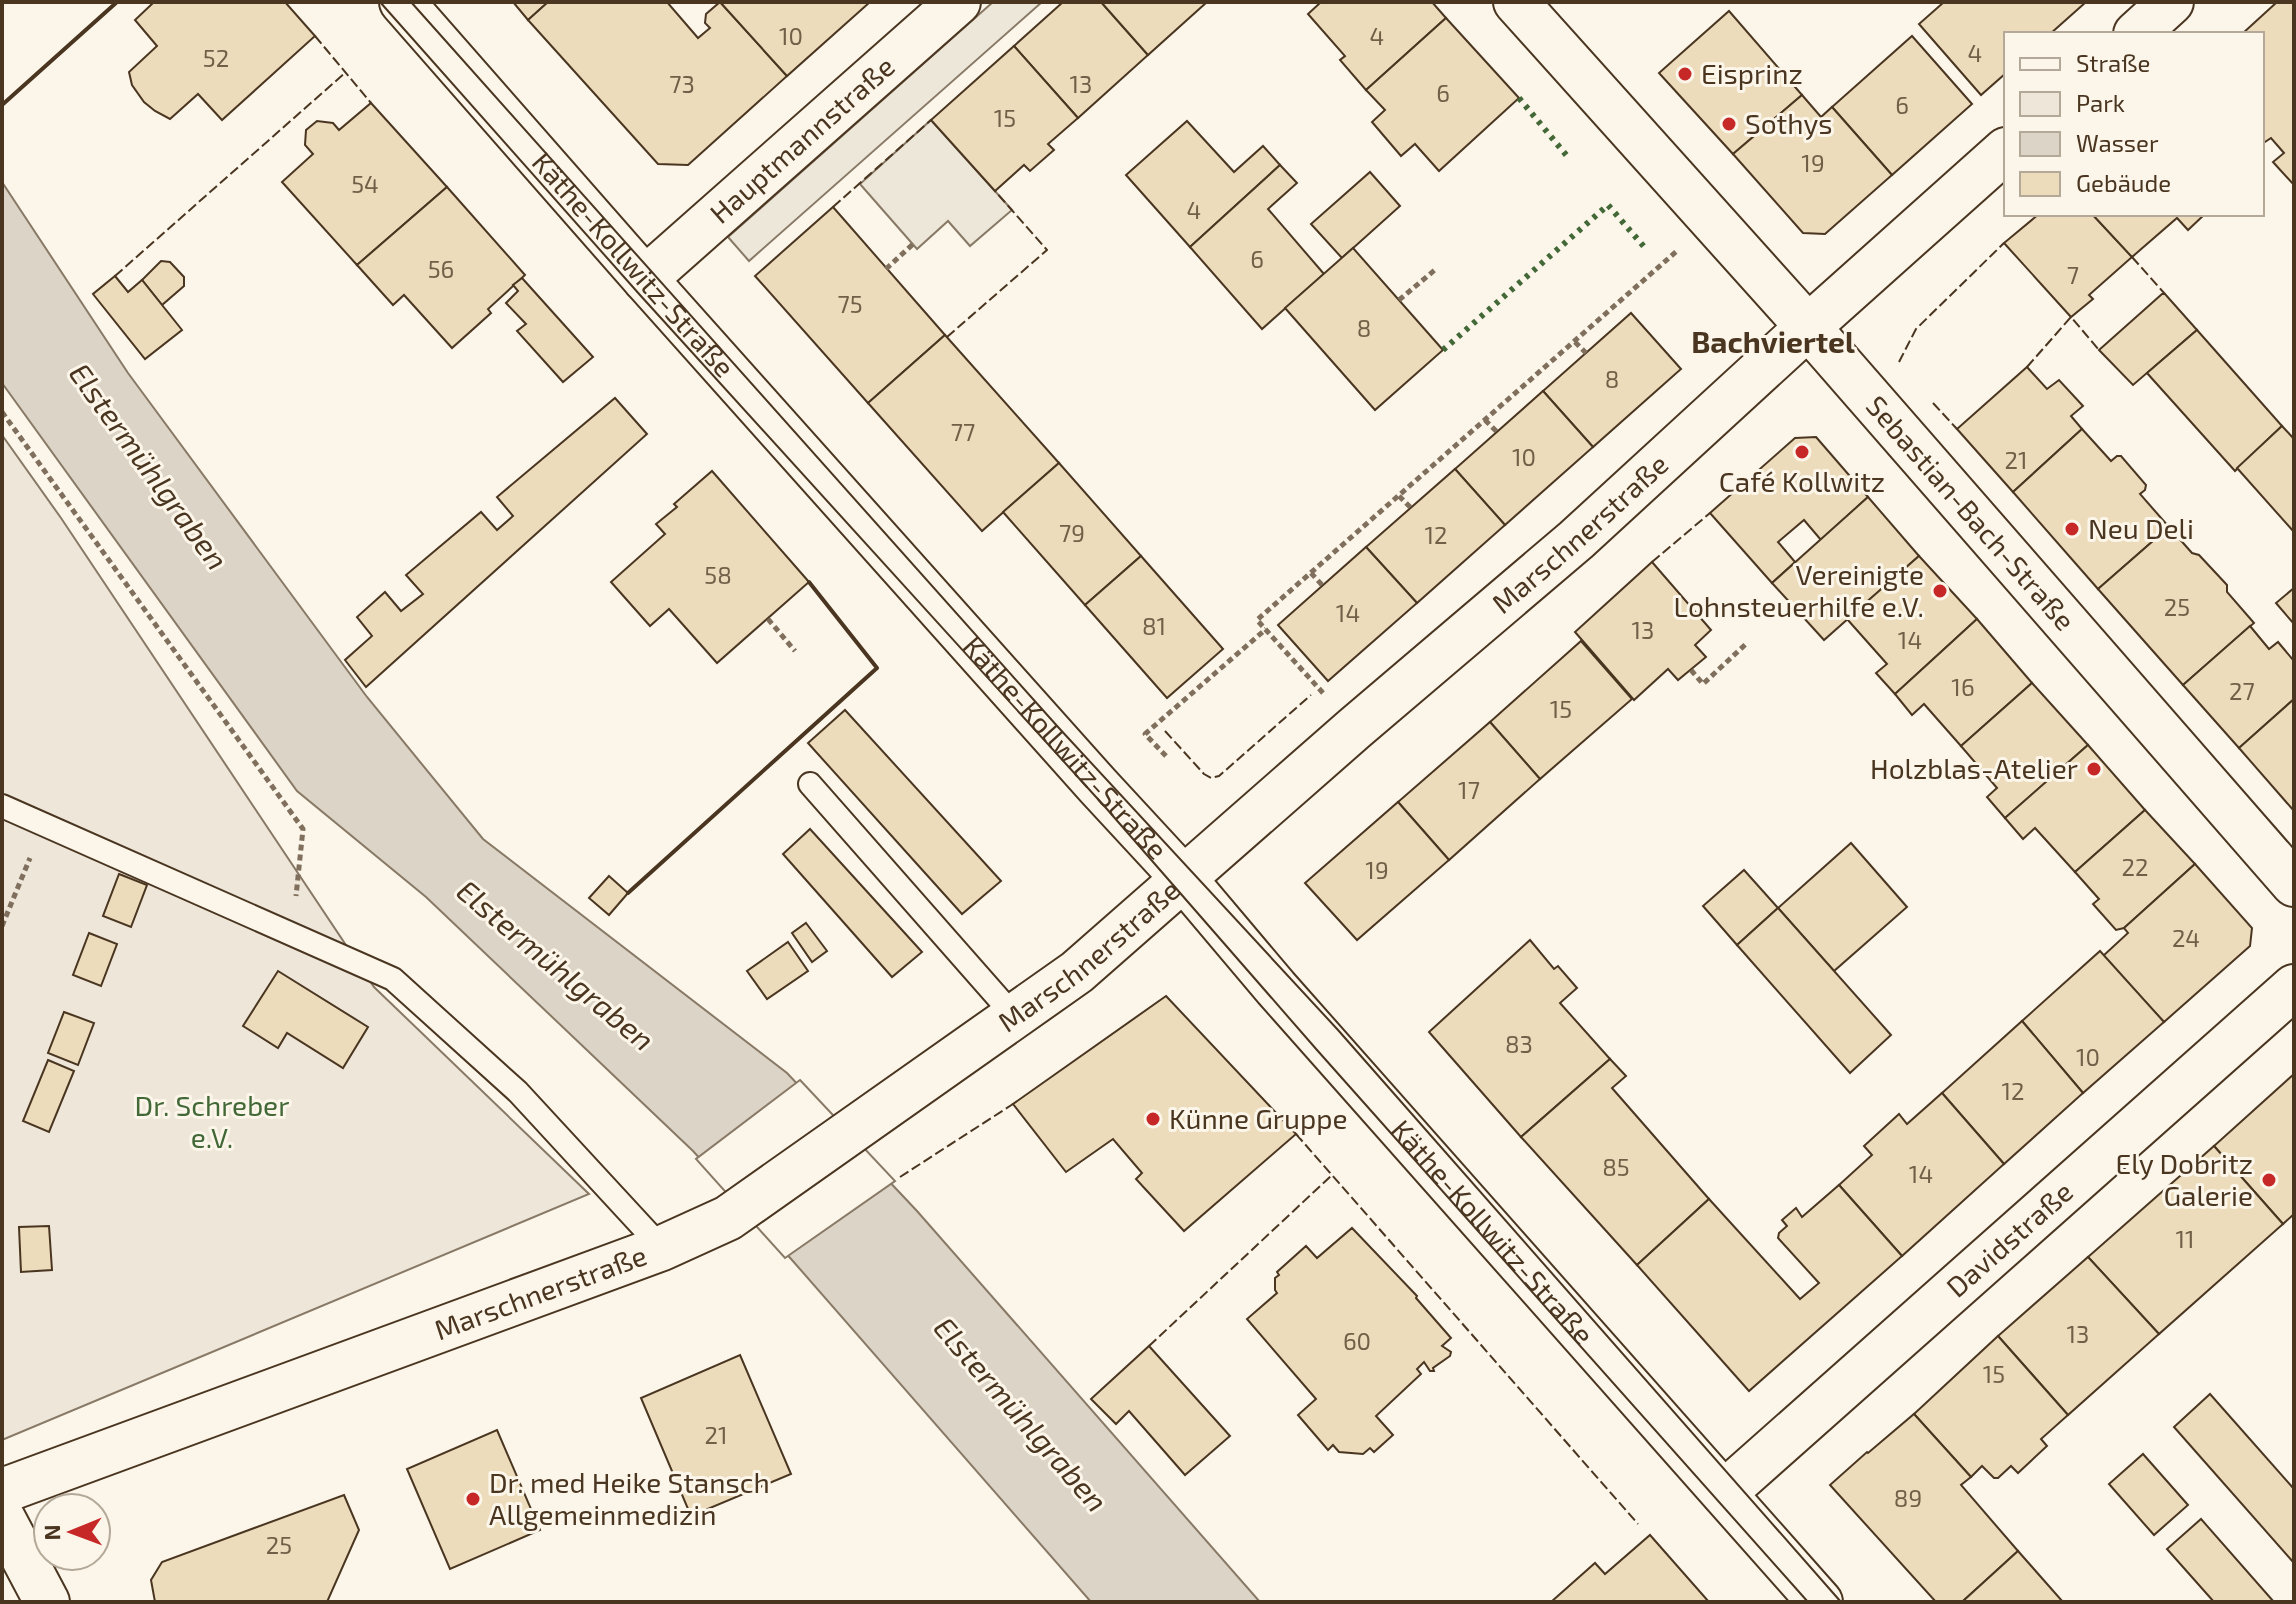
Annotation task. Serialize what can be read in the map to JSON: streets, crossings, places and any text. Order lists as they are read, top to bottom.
{
  "streets": {
    "main road": [
      "Hauptmannstraße",
      "Käthe-Kollwitz-Straße",
      "Sebastian-Bach-Straße",
      "Marschnerstraße",
      "Davidstraße"
    ]
  },
  "crossings": [
    ["Hauptmannstraße", "Käthe-Kollwitz-Straße"],
    ["Käthe-Kollwitz-Straße", "Marschnerstraße"],
    ["Käthe-Kollwitz-Straße", "Davidstraße"],
    ["Sebastian-Bach-Straße", "Marschnerstraße"]
  ],
  "districts": ["Bachviertel"],
  "water": ["Elstermühlgraben"],
  "parks": ["Dr. Schreber e.V."],
  "places": [
    "Eisprinz",
    "Sothys",
    "Café Kollwitz",
    "Neu Deli",
    "Vereinigte Lohnsteuerhilfe e.V.",
    "Holzblas-Atelier",
    "Künne Gruppe",
    "Ely Dobritz Galerie",
    "Dr. med Heike Stansch Allgemeinmedizin"
  ],
  "house_numbers": [
    "10",
    "4",
    "4",
    "52",
    "73",
    "13",
    "6",
    "6",
    "15",
    "19",
    "54",
    "4",
    "6",
    "56",
    "7",
    "75",
    "8",
    "8",
    "77",
    "10",
    "21",
    "79",
    "12",
    "58",
    "25",
    "14",
    "81",
    "13",
    "14",
    "16",
    "27",
    "15",
    "17",
    "22",
    "19",
    "24",
    "83",
    "10",
    "12",
    "85",
    "14",
    "11",
    "13",
    "60",
    "15",
    "21",
    "89",
    "25"
  ],
  "legend": [
    "Straße",
    "Park",
    "Wasser",
    "Gebäude"
  ],
  "north": "left"
}
